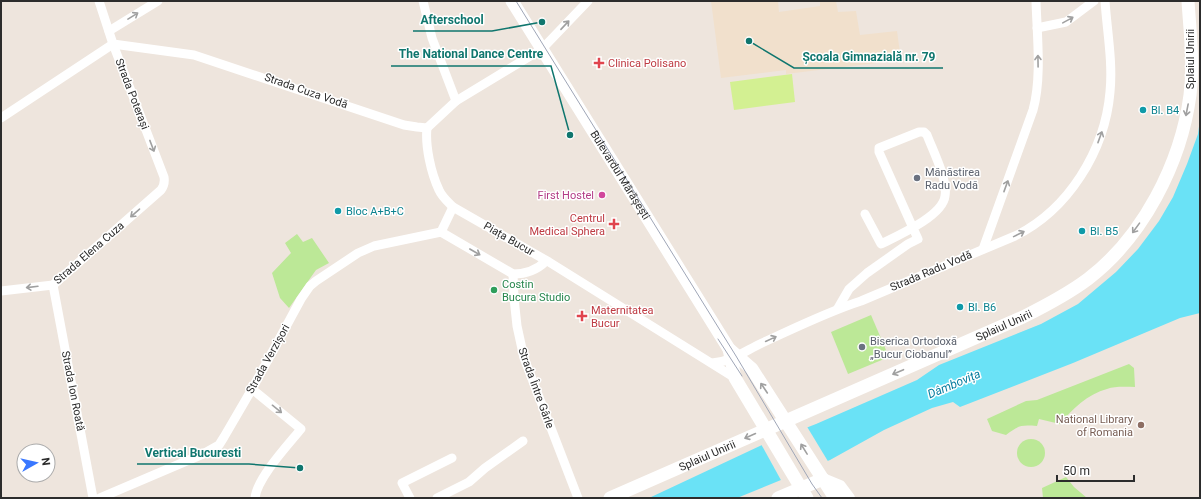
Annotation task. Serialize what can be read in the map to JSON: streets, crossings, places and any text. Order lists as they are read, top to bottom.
{
  "streets": {
    "main road": ["Splaiul Unirii", "Bulevardul Mărășești"],
    "street": [
      "Strada Cuza Vodă",
      "Strada Poterași",
      "Piața Bucur",
      "Strada Elena Cuza",
      "Strada Radu Vodă",
      "Strada Verzișori",
      "Strada Între Gârle",
      "Strada Ion Roată"
    ]
  },
  "crossings": [
    ["Splaiul Unirii", "Bulevardul Mărășești"],
    ["Strada Cuza Vodă", "Strada Poterași"],
    ["Strada Cuza Vodă", "Piața Bucur"],
    ["Strada Poterași", "Strada Elena Cuza"],
    ["Bulevardul Mărășești", "Strada Radu Vodă"],
    ["Piața Bucur", "Strada Între Gârle"],
    ["Strada Elena Cuza", "Strada Ion Roată"]
  ],
  "one_way": ["Splaiul Unirii", "Strada Poterași", "Strada Elena Cuza"],
  "water": ["Dâmbovița"],
  "places": {
    "other": [
      "Afterschool",
      "Școala Gimnazială nr. 79",
      "Bl. B4",
      "The National Dance Centre",
      "Mănăstirea Radu Vodă",
      "First Hostel",
      "Bloc A+B+C",
      "Bl. B5",
      "Costin Bucura Studio",
      "Bl. B6",
      "Biserica Ortodoxă „Bucur Ciobanul”",
      "National Library of Romania",
      "Vertical Bucuresti"
    ],
    "health": ["Clinica Polisano", "Centrul Medical Sphera", "Maternitatea Bucur"]
  },
  "scale_bar": "50 m",
  "north": "right"
}
